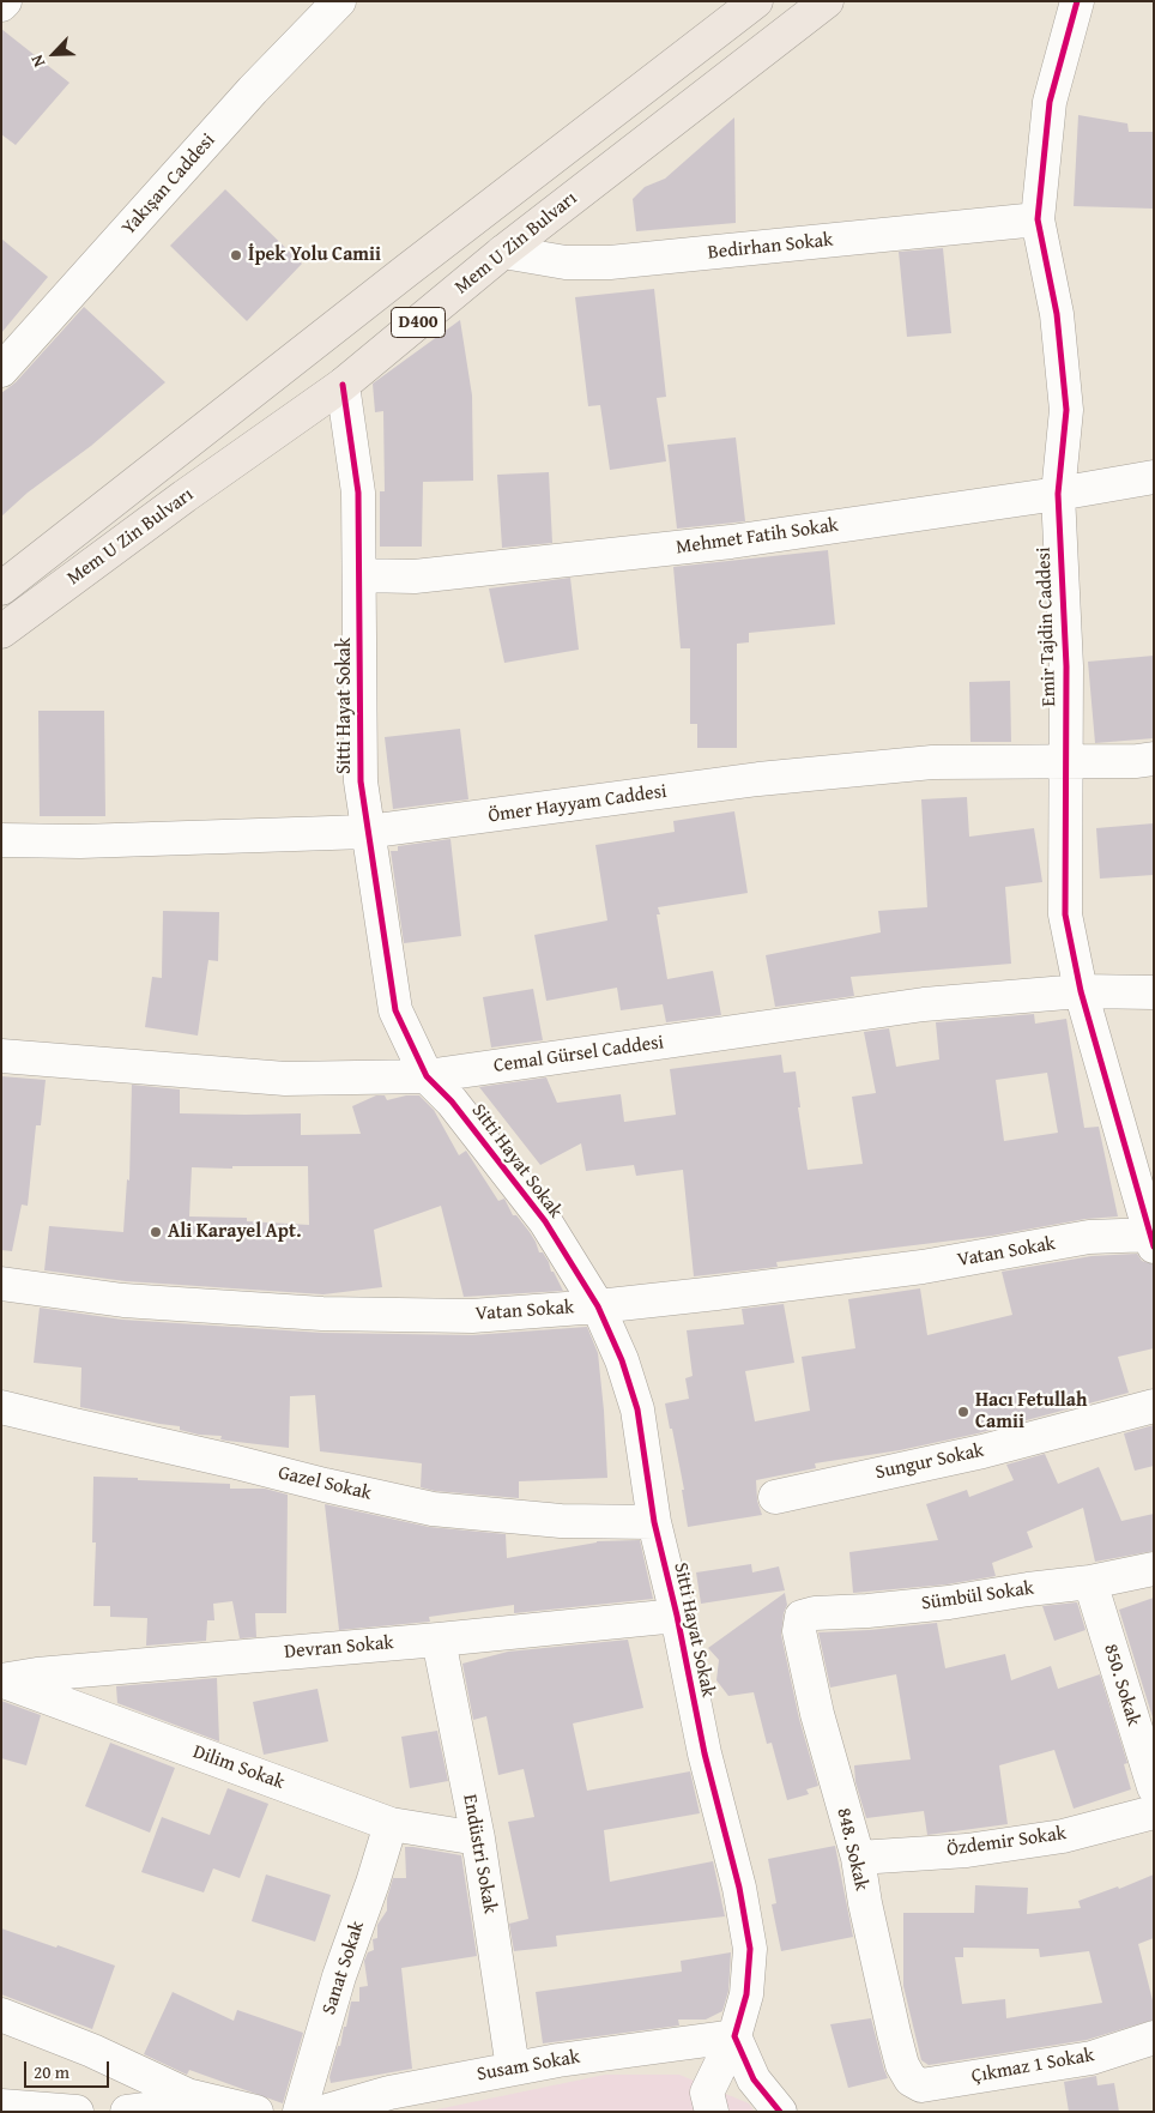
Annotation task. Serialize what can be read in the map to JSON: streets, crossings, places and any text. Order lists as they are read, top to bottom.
{
  "streets": {
    "main road": ["Mem U Zin Bulvarı", "D400"],
    "street": [
      "Yakışan Caddesi",
      "Bedirhan Sokak",
      "Mehmet Fatih Sokak",
      "Emir Tajdin Caddesi",
      "Sitti Hayat Sokak",
      "Ömer Hayyam Caddesi",
      "Cemal Gürsel Caddesi",
      "Vatan Sokak",
      "Sungur Sokak",
      "Gazel Sokak",
      "Sümbül Sokak",
      "Devran Sokak",
      "850. Sokak",
      "Dilim Sokak",
      "Özdemir Sokak",
      "848. Sokak",
      "Endüstri Sokak",
      "Sanat Sokak",
      "Susam Sokak",
      "Çıkmaz 1 Sokak"
    ]
  },
  "crossings": [
    ["Mem U Zin Bulvarı", "Bedirhan Sokak"],
    ["Mem U Zin Bulvarı", "Sitti Hayat Sokak"],
    ["Bedirhan Sokak", "Emir Tajdin Caddesi"],
    ["Mehmet Fatih Sokak", "Emir Tajdin Caddesi"],
    ["Mehmet Fatih Sokak", "Sitti Hayat Sokak"],
    ["Emir Tajdin Caddesi", "Ömer Hayyam Caddesi"],
    ["Emir Tajdin Caddesi", "Cemal Gürsel Caddesi"],
    ["Emir Tajdin Caddesi", "Vatan Sokak"],
    ["Sitti Hayat Sokak", "Ömer Hayyam Caddesi"],
    ["Sitti Hayat Sokak", "Cemal Gürsel Caddesi"],
    ["Sitti Hayat Sokak", "Vatan Sokak"],
    ["Sitti Hayat Sokak", "Gazel Sokak"],
    ["Sitti Hayat Sokak", "Devran Sokak"],
    ["Sitti Hayat Sokak", "Susam Sokak"],
    ["Sümbül Sokak", "850. Sokak"],
    ["Sümbül Sokak", "848. Sokak"],
    ["Devran Sokak", "Dilim Sokak"],
    ["Devran Sokak", "Endüstri Sokak"],
    ["Dilim Sokak", "Endüstri Sokak"],
    ["Dilim Sokak", "Sanat Sokak"],
    ["Özdemir Sokak", "848. Sokak"],
    ["848. Sokak", "Çıkmaz 1 Sokak"],
    ["Endüstri Sokak", "Susam Sokak"]
  ],
  "places": ["İpek Yolu Camii", "Ali Karayel Apt.", "Hacı Fetullah Camii"],
  "scale_bar": "20 m",
  "north": "bottom left"
}
